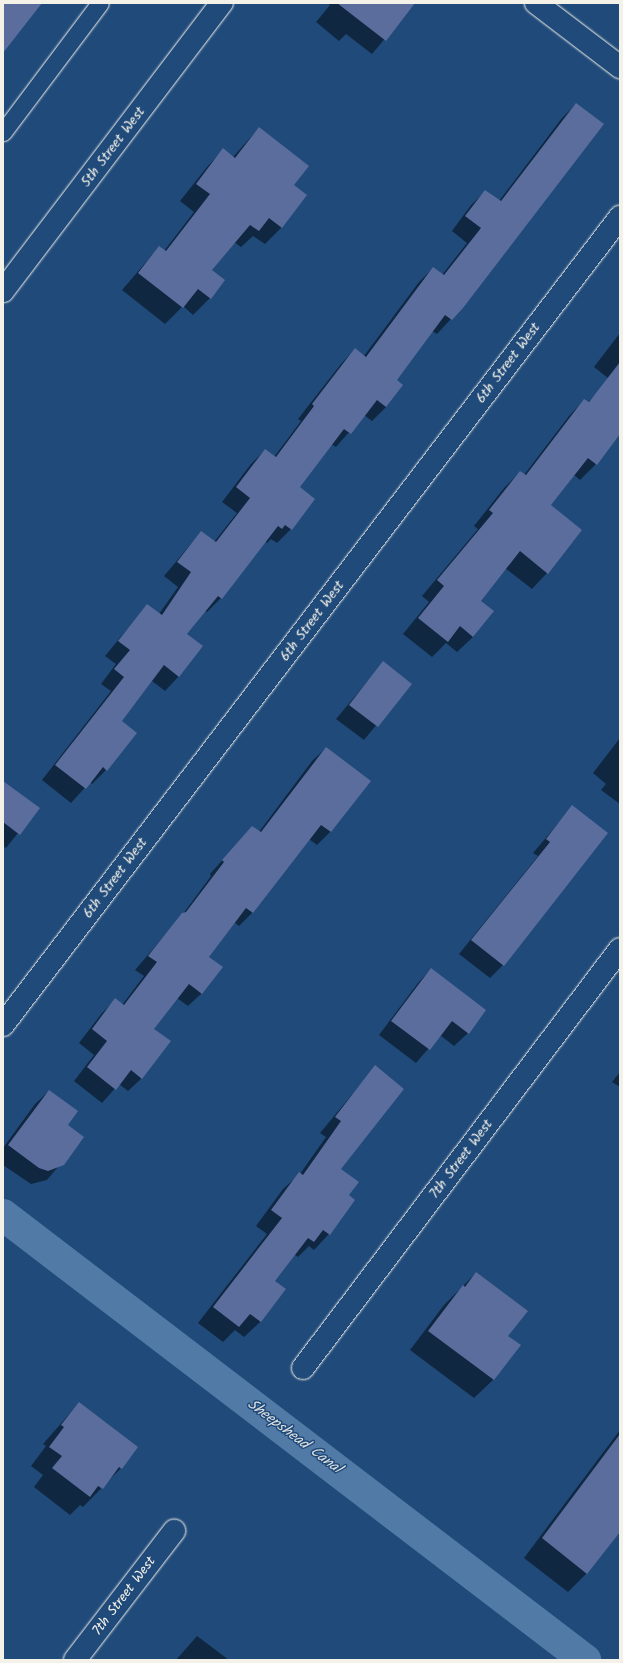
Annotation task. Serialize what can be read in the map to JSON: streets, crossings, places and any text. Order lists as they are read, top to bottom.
{
  "streets": {
    "street": ["5th Street West", "6th Street West", "7th Street West"]
  },
  "water": ["Sheepshead Canal"]
}
